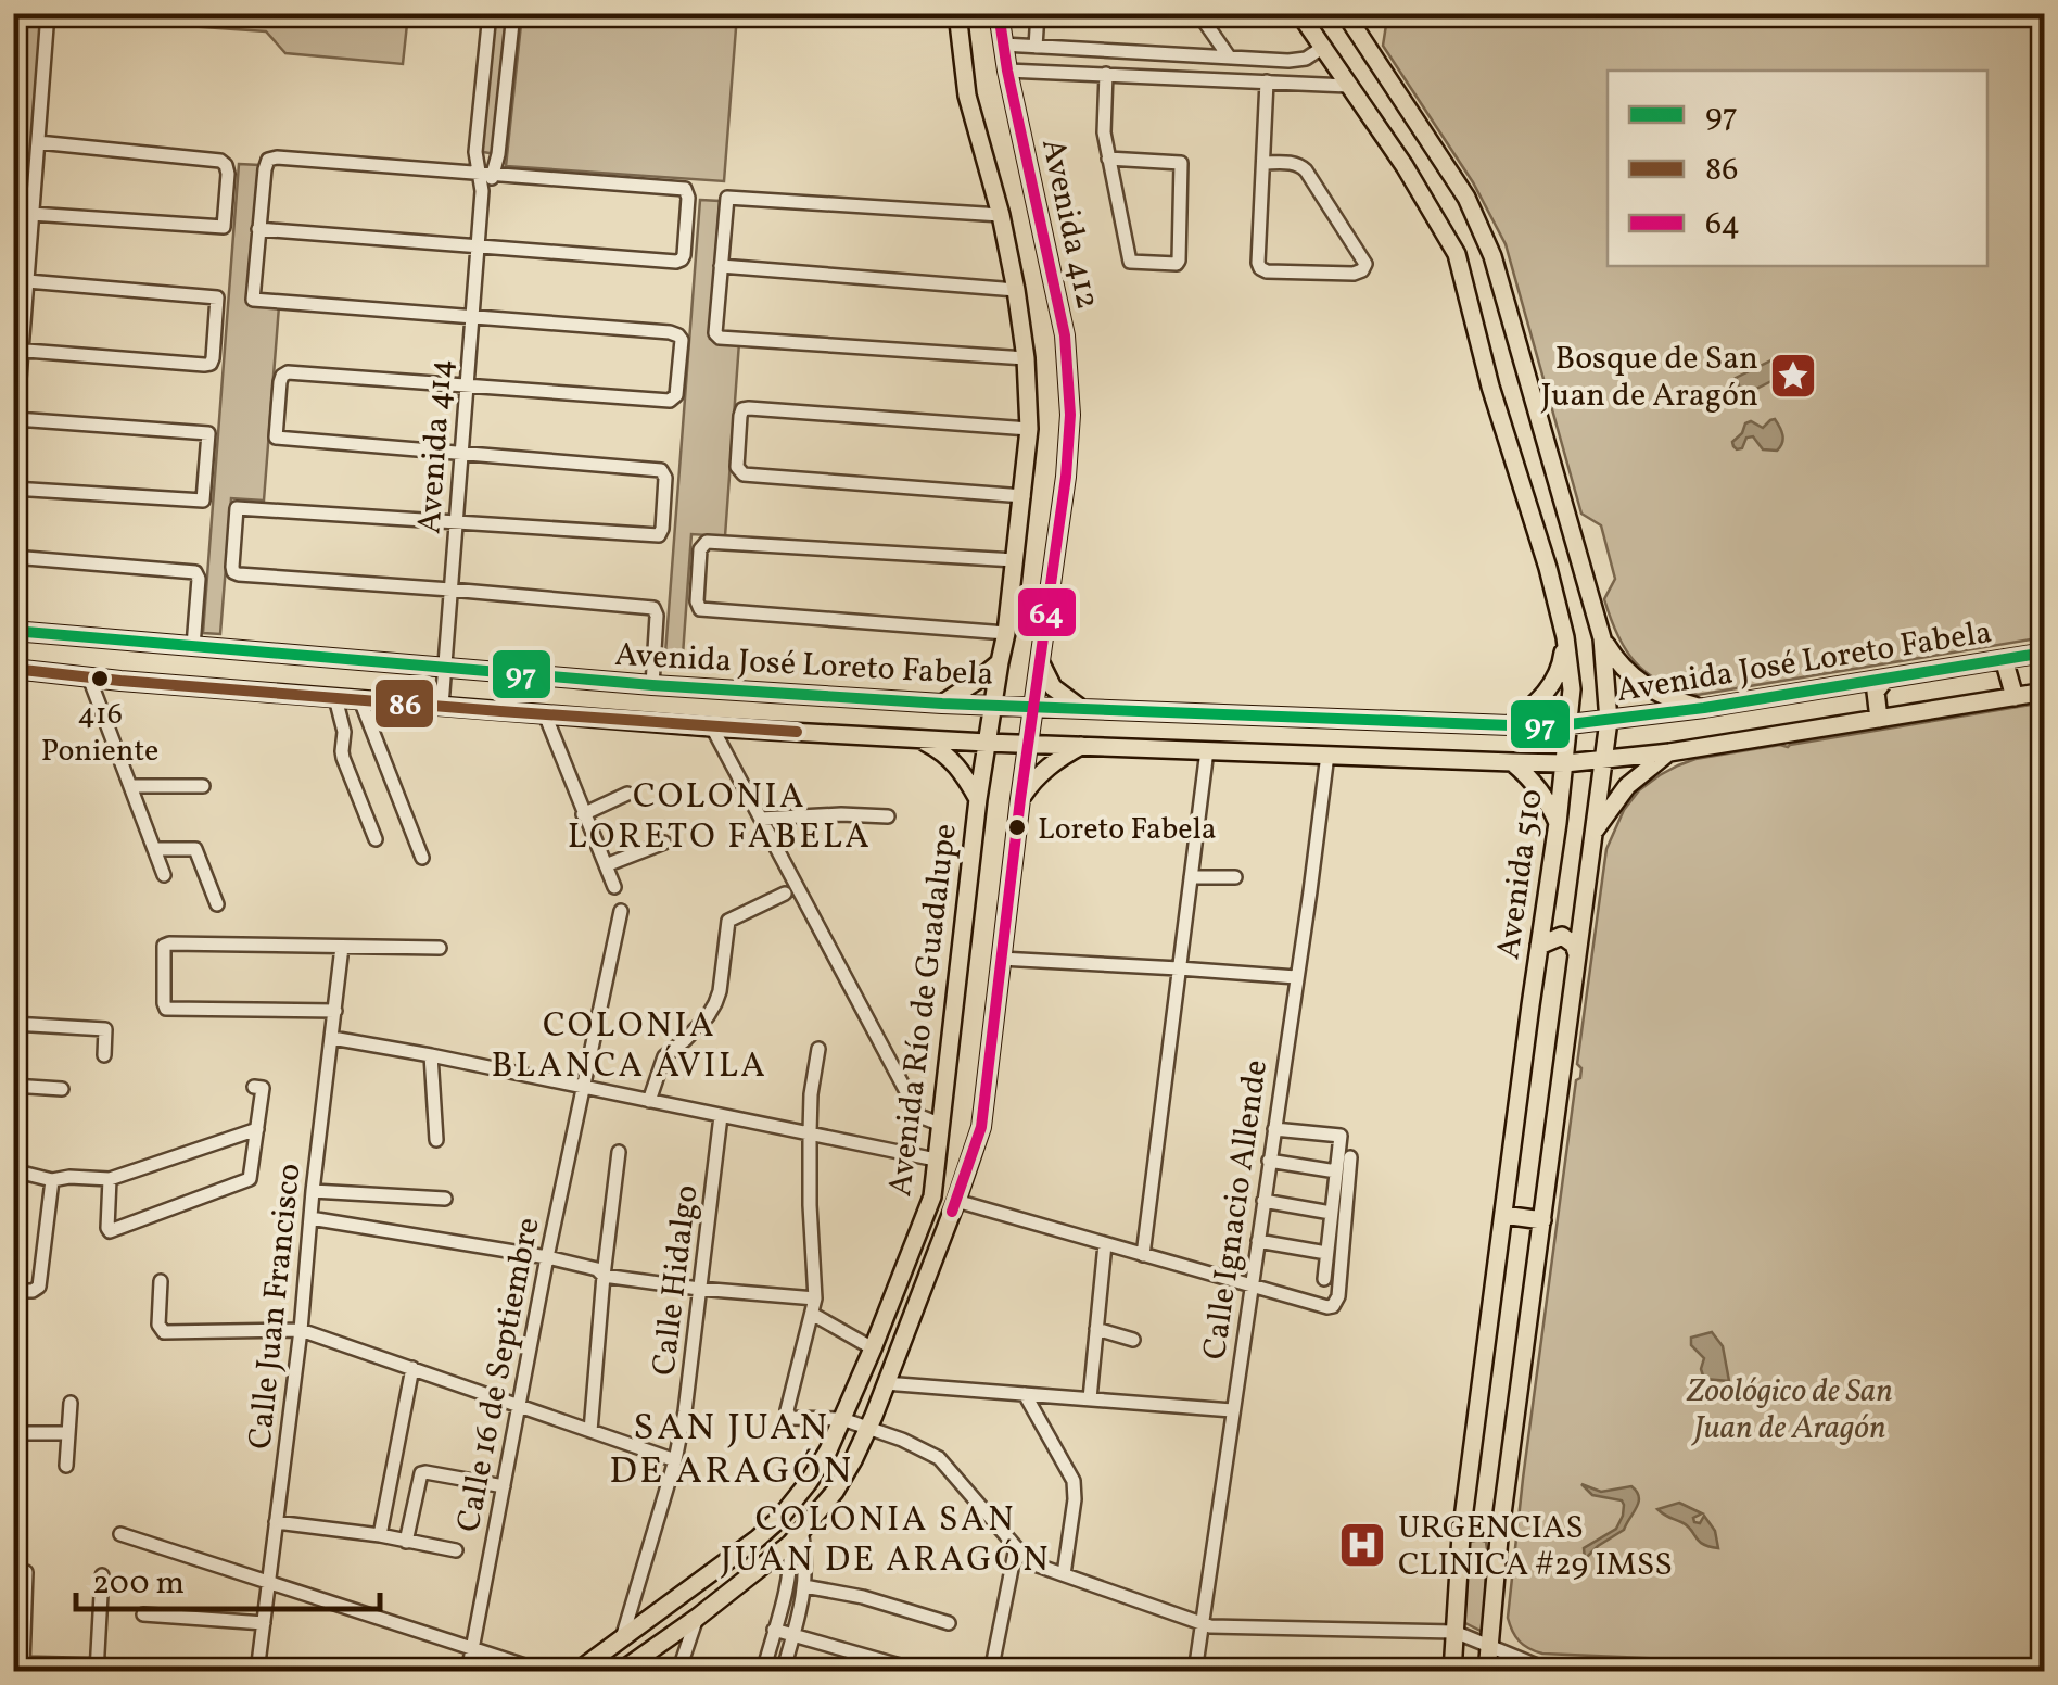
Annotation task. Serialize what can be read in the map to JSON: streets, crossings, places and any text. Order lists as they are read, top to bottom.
{
  "streets": {
    "main road": [
      "Avenida 412",
      "Avenida José Loreto Fabela",
      "Avenida 510",
      "Avenida Río de Guadalupe"
    ],
    "street": [
      "Avenida 414",
      "Calle Ignacio Allende",
      "Calle Hidalgo",
      "Calle Juan Francisco",
      "Calle 16 de Septiembre"
    ]
  },
  "crossings": [
    ["Avenida 412", "Avenida José Loreto Fabela"],
    ["Avenida 412", "Avenida Río de Guadalupe"],
    ["Avenida 414", "Avenida José Loreto Fabela"],
    ["Avenida José Loreto Fabela", "Avenida 510"],
    ["Avenida José Loreto Fabela", "Avenida Río de Guadalupe"],
    ["Avenida José Loreto Fabela", "Calle Ignacio Allende"],
    ["Avenida Río de Guadalupe", "Calle Hidalgo"]
  ],
  "districts": [
    "COLONIA LORETO FABELA",
    "COLONIA BLANCA ÁVILA",
    "SAN JUAN DE ARAGÓN",
    "COLONIA SAN JUAN DE ARAGÓN"
  ],
  "parks": ["Zoológico de San Juan de Aragón"],
  "places": {
    "place": ["Bosque de San Juan de Aragón"],
    "other": ["416 Poniente", "Loreto Fabela"],
    "hospital": ["URGENCIAS CLINICA #29 IMSS"]
  },
  "lines": ["transit line 64", "transit line 97", "transit line 86"],
  "legend": ["97", "86", "64"],
  "scale_bar": "200 m"
}
